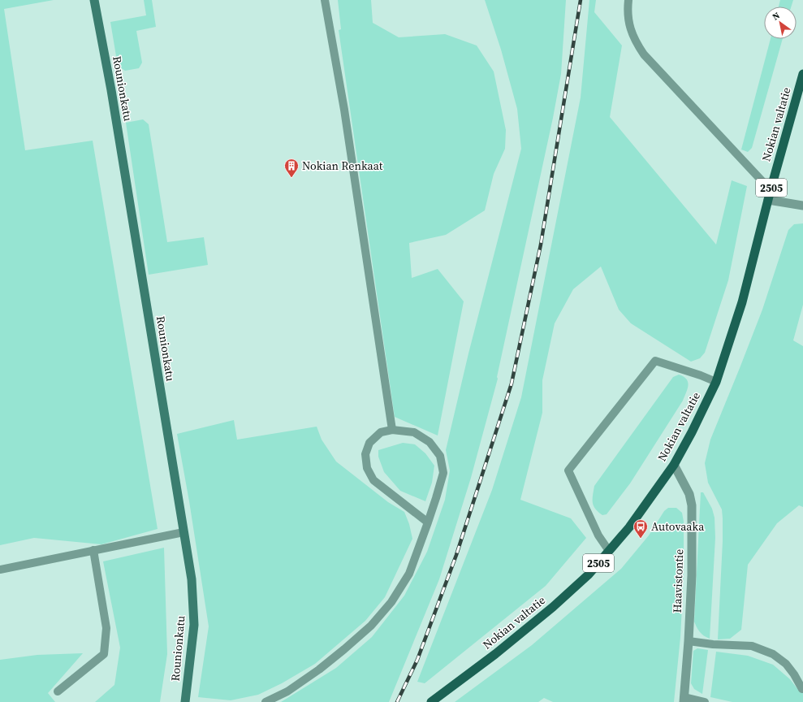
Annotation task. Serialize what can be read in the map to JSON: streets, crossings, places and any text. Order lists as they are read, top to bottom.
{
  "streets": {
    "main road": ["Rounionkatu", "Nokian valtatie", "2505"],
    "street": ["Haavistontie"]
  },
  "crossings": [
    ["Nokian valtatie", "Haavistontie"]
  ],
  "places": {
    "building": ["Nokian Renkaat"],
    "bus stop": ["Autovaaka"]
  },
  "north": "top left"
}
